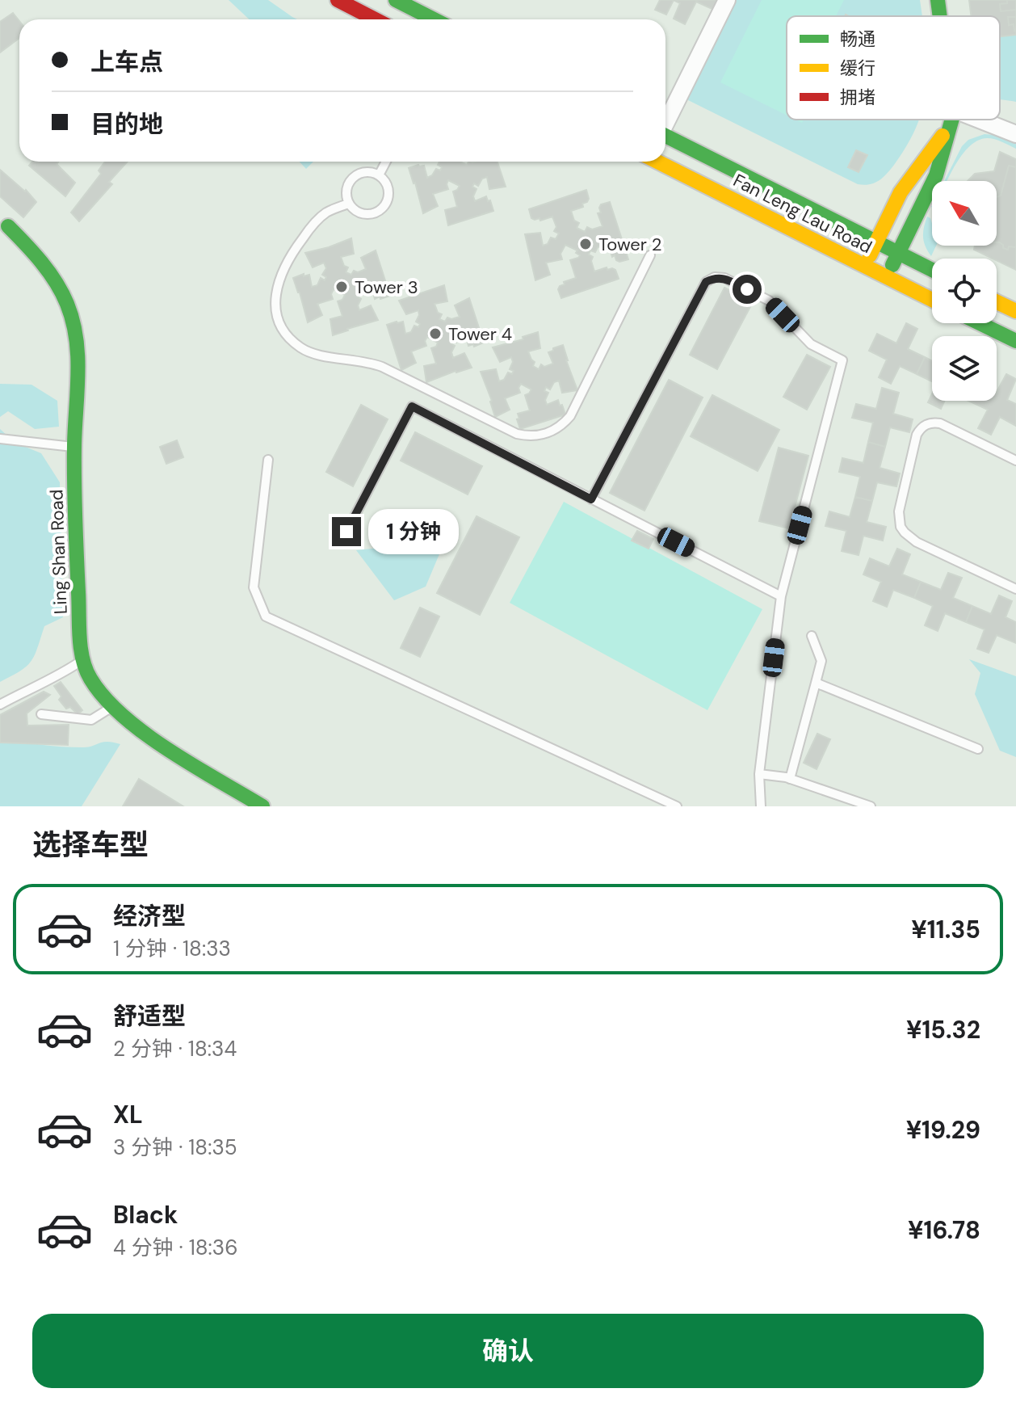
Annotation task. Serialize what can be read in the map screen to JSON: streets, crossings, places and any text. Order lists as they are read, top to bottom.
{
  "streets": {
    "street": ["Fan Leng Lau Road", "Ling Shan Road"]
  },
  "places": ["Tower 2", "Tower 3", "Tower 4"],
  "legend": ["畅通", "缓行", "拥堵"],
  "north": "top left",
  "page": {
    "banner": ["上车点", "目的地"],
    "bubble": "1 分钟",
    "heading": "选择车型",
    "list": [
      {
        "name": "经济型",
        "note": "1 分钟 · 18:33",
        "value": "¥11.35"
      },
      {
        "name": "舒适型",
        "note": "2 分钟 · 18:34",
        "value": "¥15.32"
      },
      {
        "name": "XL",
        "note": "3 分钟 · 18:35",
        "value": "¥19.29"
      },
      {
        "name": "Black",
        "note": "4 分钟 · 18:36",
        "value": "¥16.78"
      }
    ],
    "buttons": "确认"
  }
}
